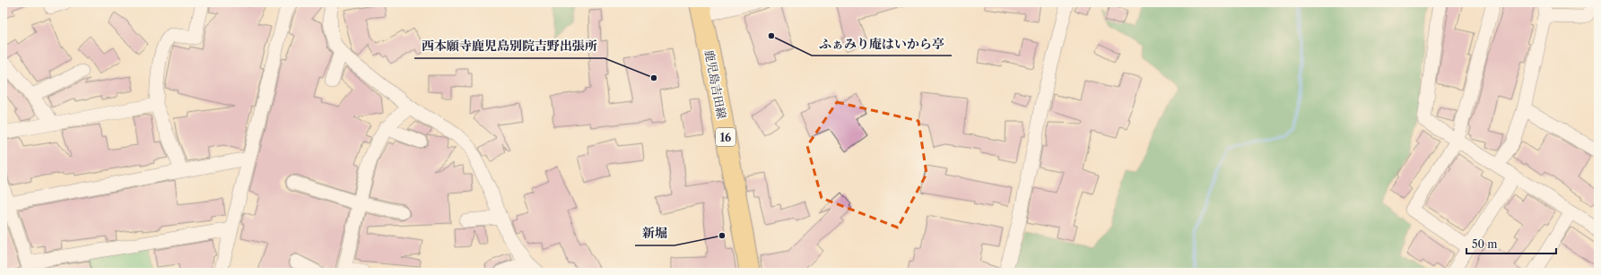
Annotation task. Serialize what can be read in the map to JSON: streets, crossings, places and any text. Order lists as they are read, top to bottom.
{
  "streets": {
    "main road": ["鹿児島吉田線", "16"]
  },
  "places": ["ふぁみり庵はいから亭", "西本願寺鹿児島別院吉野出張所", "新堀"],
  "scale_bar": "50 m"
}
